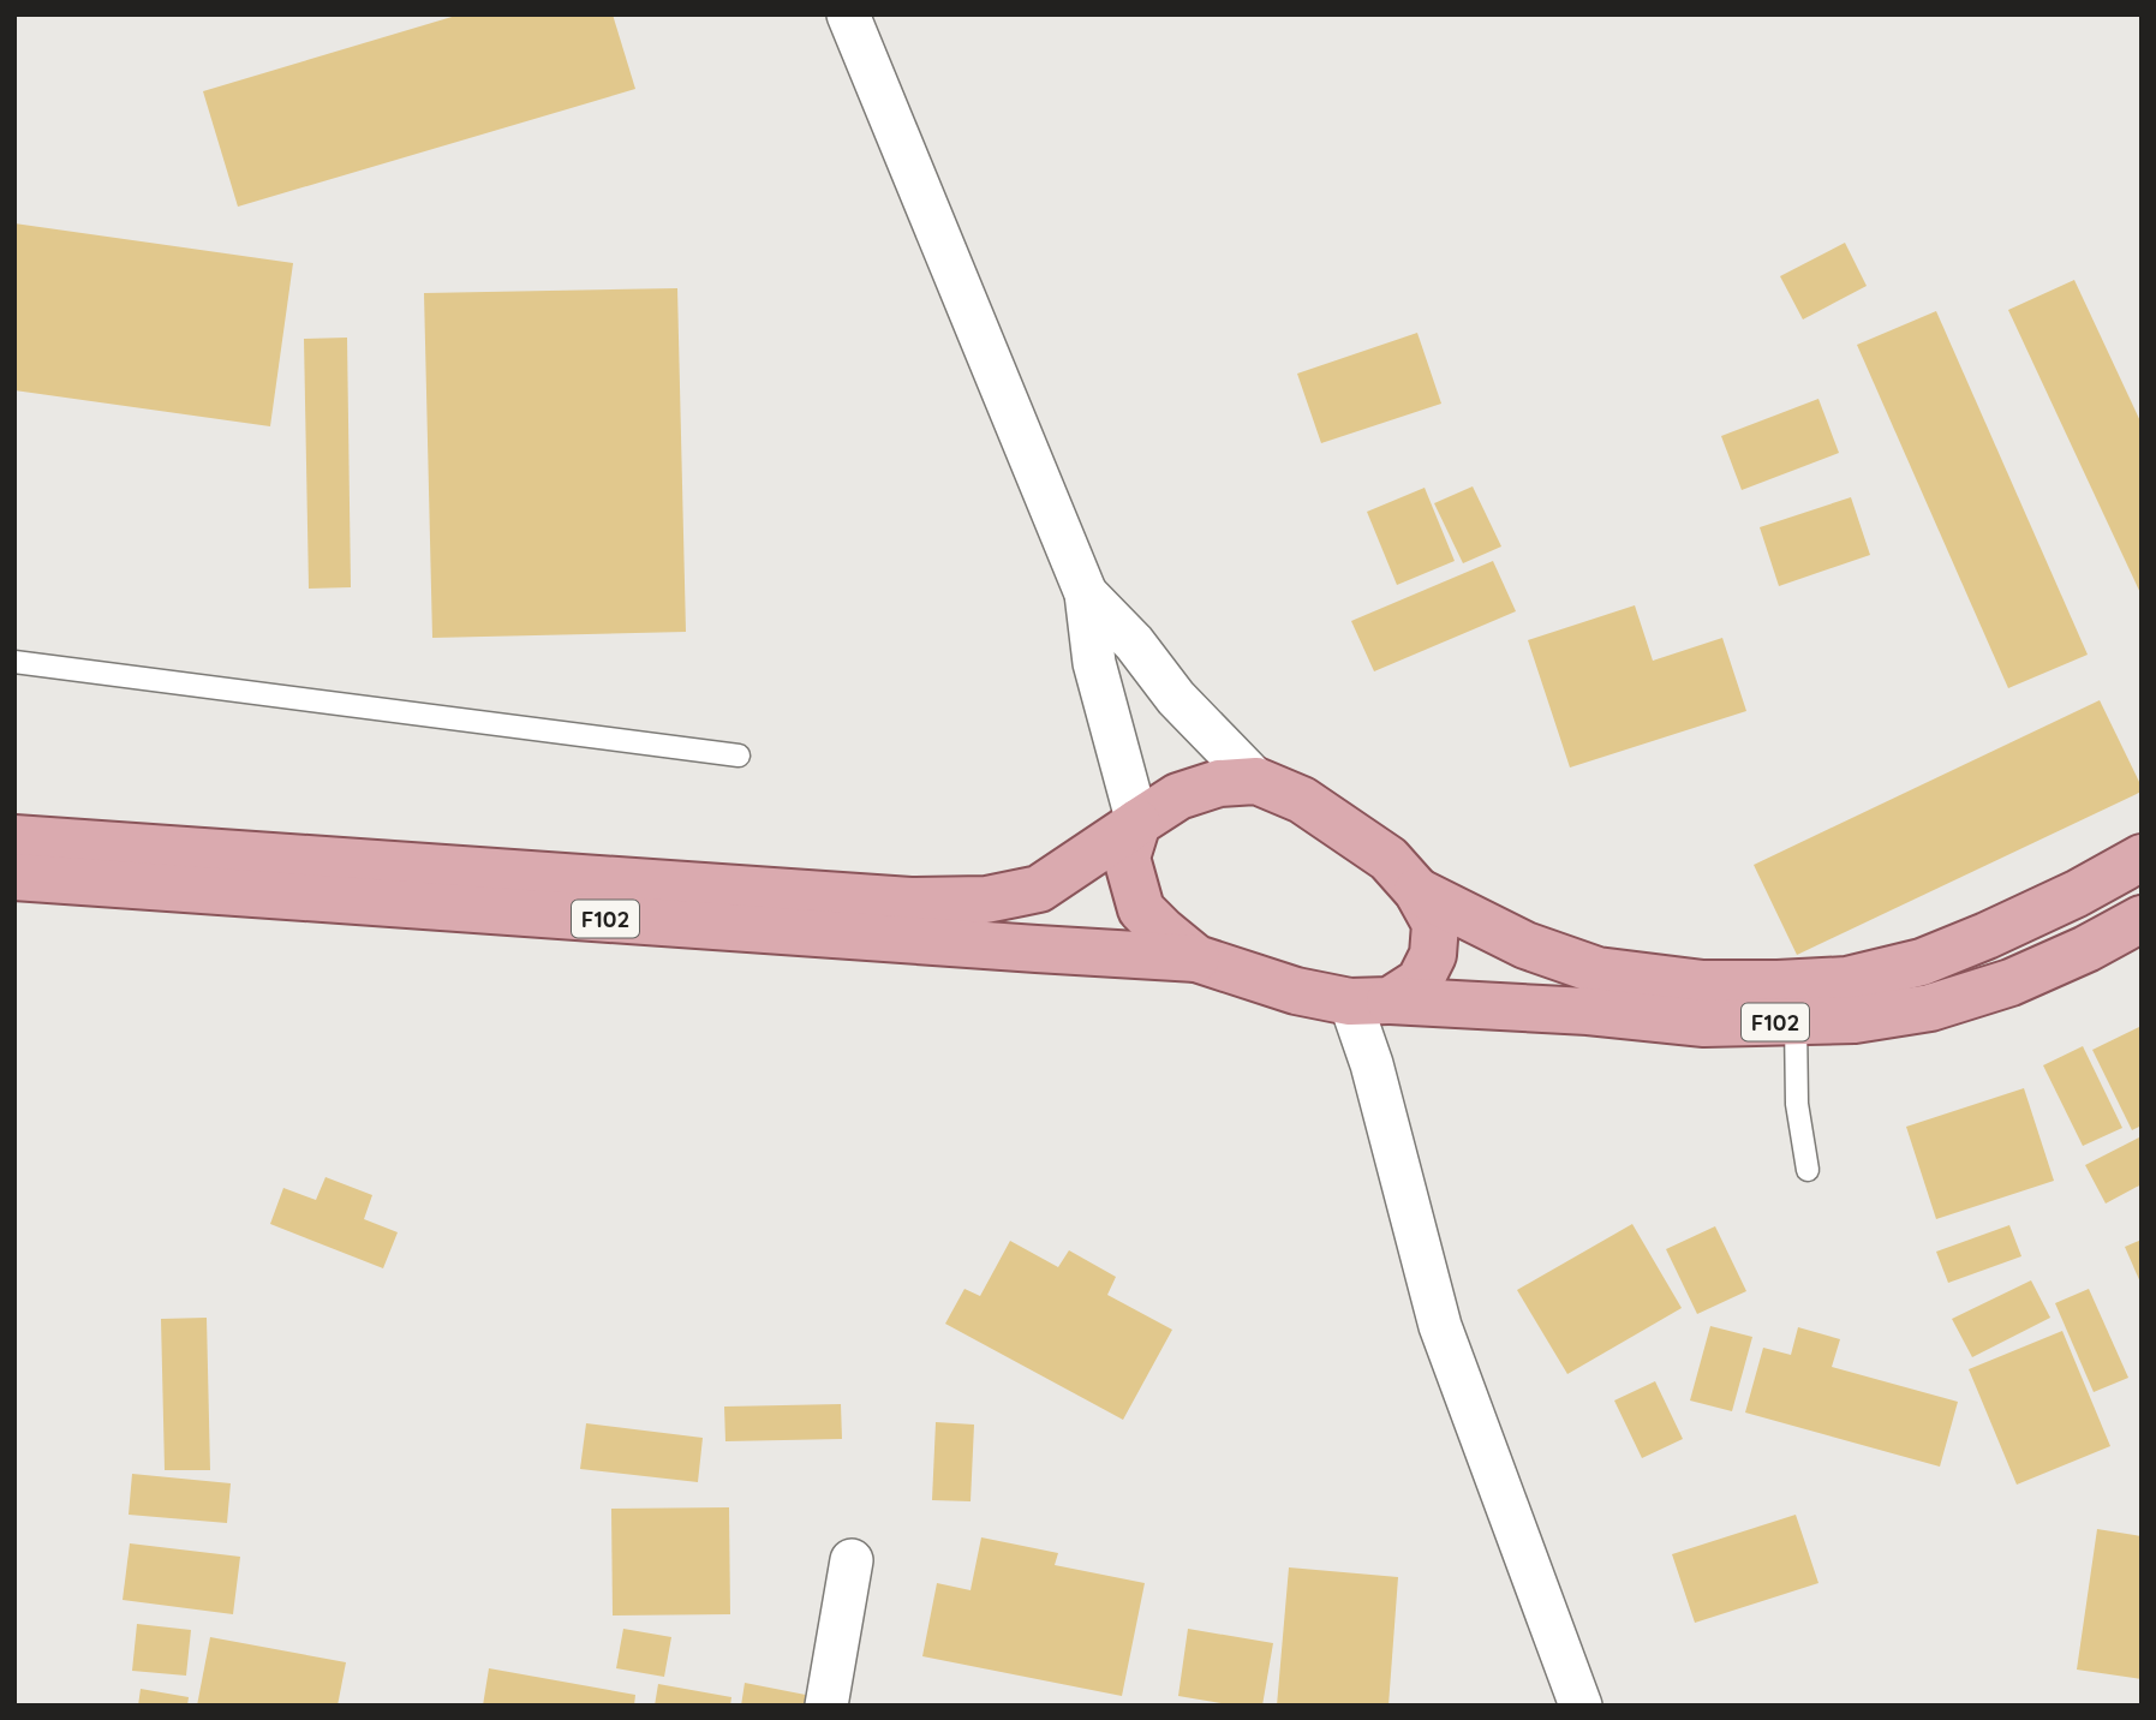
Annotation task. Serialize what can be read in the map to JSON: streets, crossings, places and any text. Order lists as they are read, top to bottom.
{
  "streets": {
    "main road": ["F102"]
  }
}
